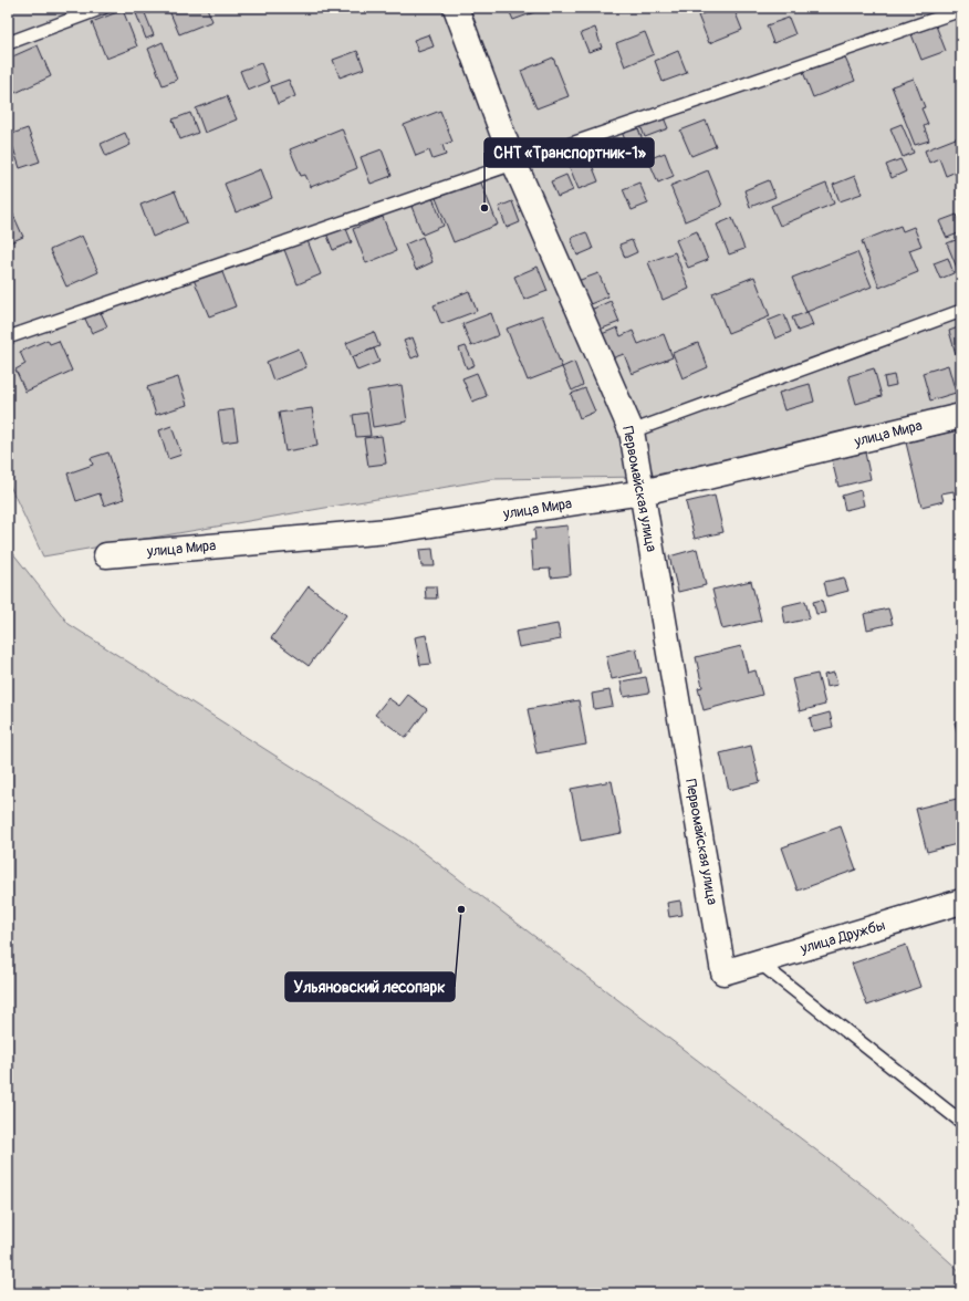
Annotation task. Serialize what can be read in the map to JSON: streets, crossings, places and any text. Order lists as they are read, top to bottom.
{
  "streets": {
    "street": ["улица Мира", "Первомайская улица", "улица Дружбы"]
  },
  "crossings": [
    ["улица Мира", "Первомайская улица"],
    ["Первомайская улица", "улица Дружбы"]
  ],
  "places": ["СНТ «Транспортник-1»", "Ульяновский лесопарк"]
}
